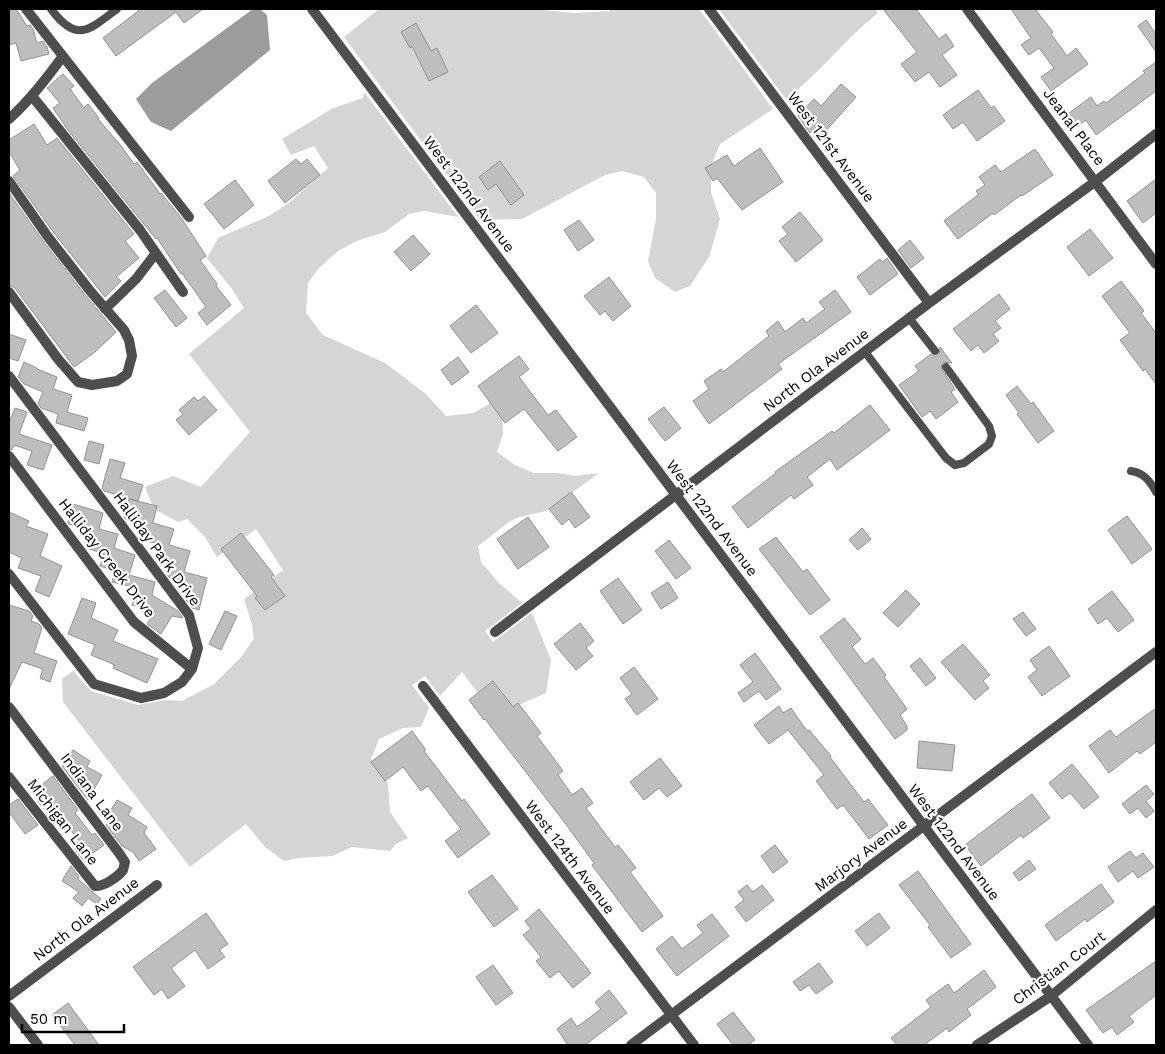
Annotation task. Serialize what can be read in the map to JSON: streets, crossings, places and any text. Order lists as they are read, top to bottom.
{
  "streets": {
    "street": [
      "Jeanal Place",
      "West 121st Avenue",
      "West 122nd Avenue",
      "North Ola Avenue",
      "Halliday Park Drive",
      "Halliday Creek Drive",
      "Indiana Lane",
      "Michigan Lane",
      "Marjory Avenue",
      "West 124th Avenue",
      "Christian Court"
    ]
  },
  "crossings": [
    ["Jeanal Place", "North Ola Avenue"],
    ["West 121st Avenue", "North Ola Avenue"],
    ["West 122nd Avenue", "North Ola Avenue"],
    ["West 122nd Avenue", "Marjory Avenue"],
    ["West 122nd Avenue", "Christian Court"],
    ["Halliday Park Drive", "Halliday Creek Drive"],
    ["Indiana Lane", "Michigan Lane"],
    ["Marjory Avenue", "West 124th Avenue"]
  ],
  "scale_bar": "50 m"
}
